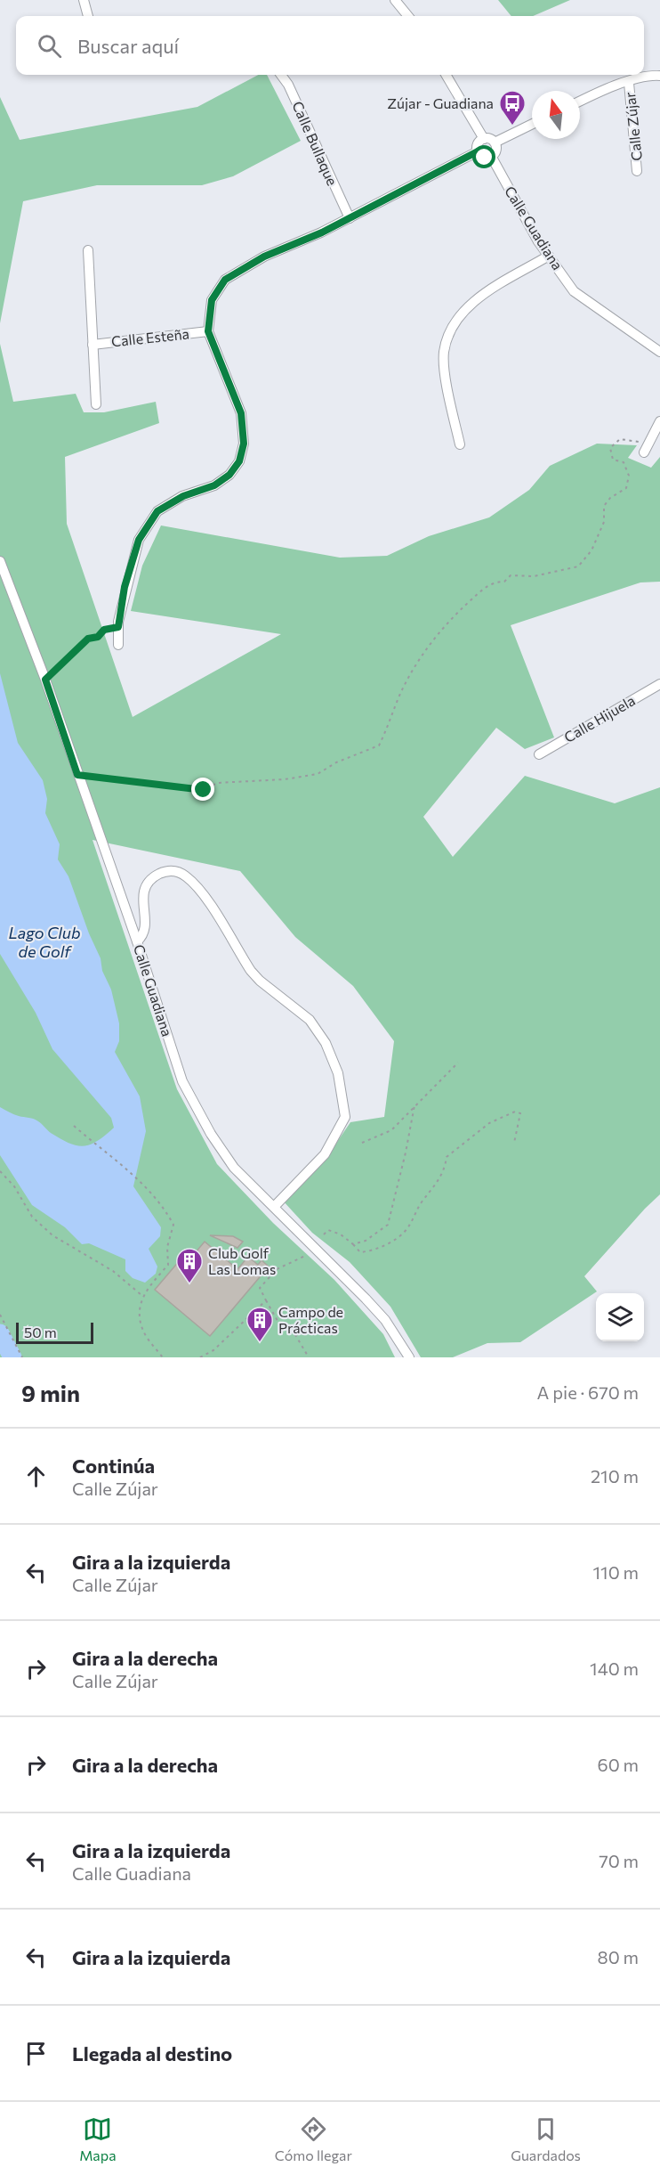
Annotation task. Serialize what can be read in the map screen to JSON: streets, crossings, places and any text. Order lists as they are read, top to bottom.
{
  "streets": {
    "street": [
      "Calle Zújar",
      "Calle Bullaque",
      "Calle Guadiana",
      "Calle Esteña",
      "Calle Hijuela"
    ]
  },
  "water": ["Lago Club de Golf"],
  "places": {
    "bus stop": ["Zújar - Guadiana"],
    "building": ["Club Golf Las Lomas", "Campo de Prácticas"]
  },
  "scale_bar": "50 m",
  "north": "top",
  "page": {
    "search": "Buscar aquí",
    "scale": "50 m",
    "heading": ["9 min", "A pie · 670 m"],
    "list": [
      ["Continúa", "Calle Zújar", "210 m"],
      ["Gira a la izquierda", "Calle Zújar", "110 m"],
      ["Gira a la derecha", "Calle Zújar", "140 m"],
      ["Gira a la derecha", "60 m"],
      ["Gira a la izquierda", "Calle Guadiana", "70 m"],
      ["Gira a la izquierda", "80 m"],
      "Llegada al destino"
    ],
    "nav": ["Mapa", "Cómo llegar", "Guardados"]
  }
}
